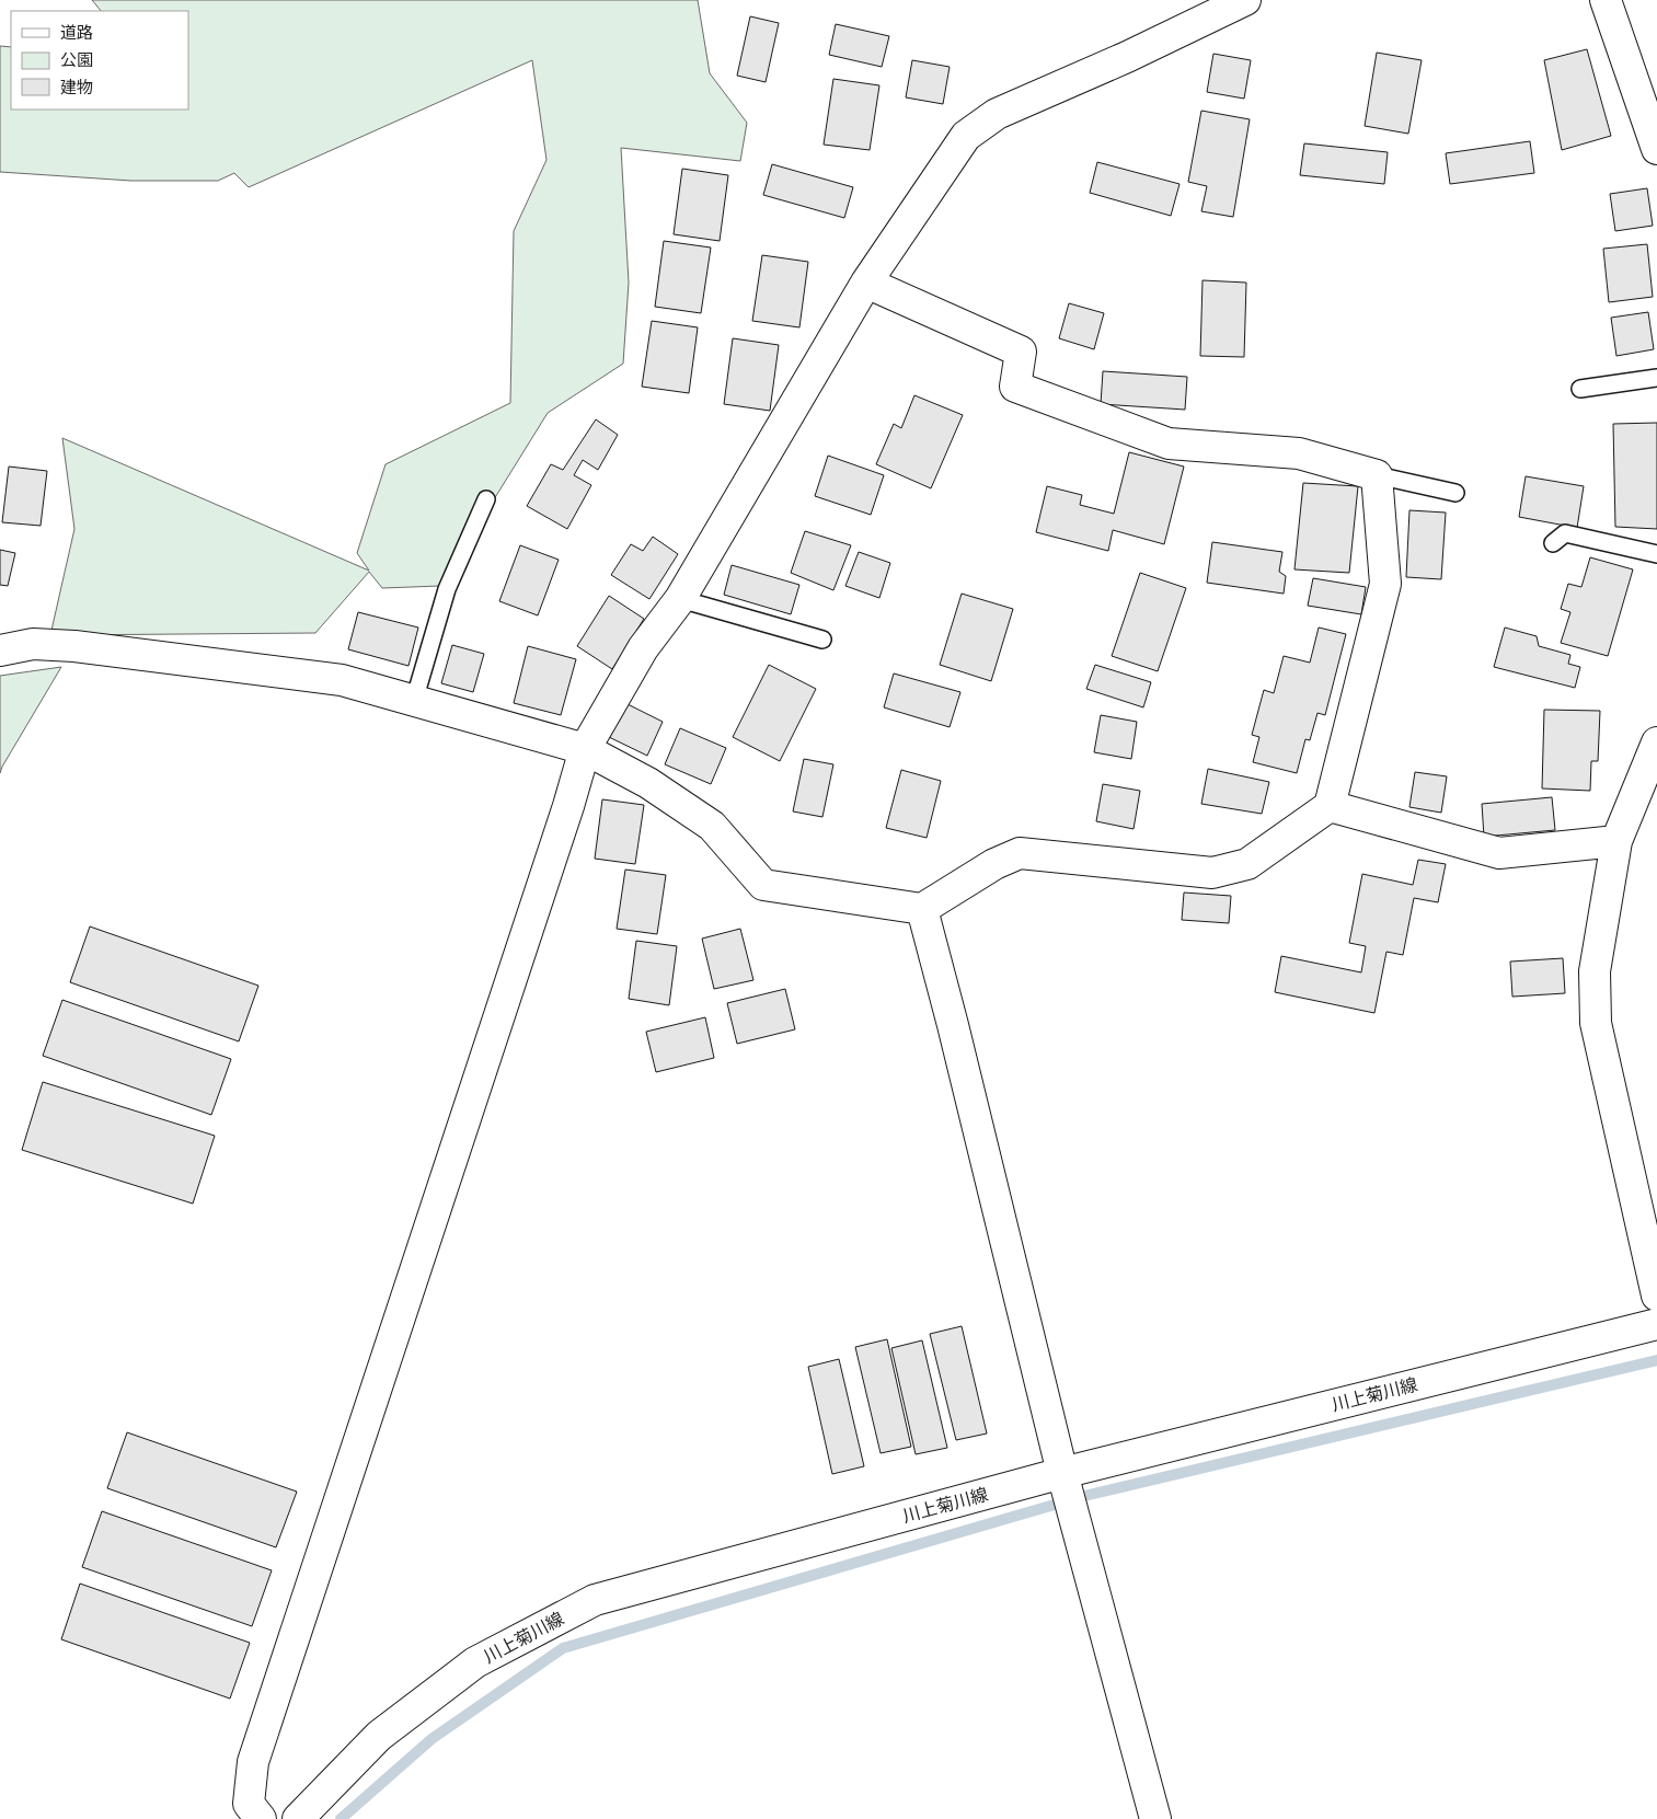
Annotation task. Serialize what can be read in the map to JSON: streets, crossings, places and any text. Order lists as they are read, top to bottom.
{
  "streets": {
    "street": ["川上菊川線"]
  },
  "legend": ["道路", "公園", "建物"]
}
